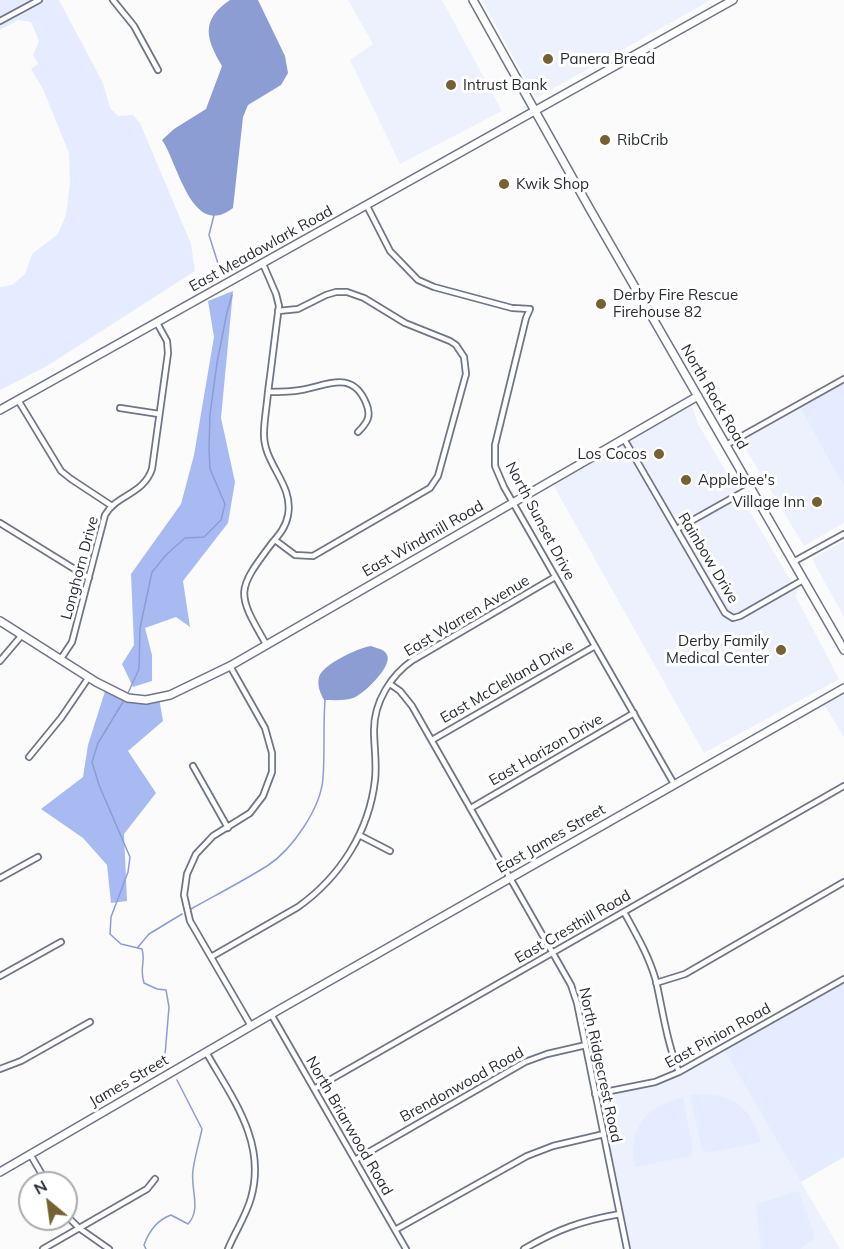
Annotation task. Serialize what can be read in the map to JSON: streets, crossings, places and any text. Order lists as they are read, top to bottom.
{
  "streets": {
    "street": [
      "East Meadowlark Road",
      "North Rock Road",
      "North Sunset Drive",
      "East Windmill Road",
      "Rainbow Drive",
      "Longhorn Drive",
      "East Warren Avenue",
      "East McClelland Drive",
      "East Horizon Drive",
      "East James Street",
      "East Cresthill Road",
      "East Pinion Road",
      "North Ridgecrest Road",
      "James Street",
      "Brendonwood Road",
      "North Briarwood Road"
    ]
  },
  "crossings": [
    ["East Meadowlark Road", "North Rock Road"],
    ["East Meadowlark Road", "North Sunset Drive"],
    ["East Meadowlark Road", "Longhorn Drive"],
    ["North Rock Road", "East Windmill Road"],
    ["North Rock Road", "Rainbow Drive"],
    ["North Sunset Drive", "East Windmill Road"],
    ["North Sunset Drive", "East Warren Avenue"],
    ["North Sunset Drive", "East McClelland Drive"],
    ["North Sunset Drive", "East Horizon Drive"],
    ["North Sunset Drive", "East James Street"],
    ["East Windmill Road", "Rainbow Drive"],
    ["East Windmill Road", "Longhorn Drive"],
    ["East Warren Avenue", "North Ridgecrest Road"],
    ["East McClelland Drive", "North Ridgecrest Road"],
    ["East Horizon Drive", "North Ridgecrest Road"],
    ["East James Street", "North Ridgecrest Road"],
    ["East James Street", "James Street"],
    ["East James Street", "North Briarwood Road"],
    ["East Cresthill Road", "North Ridgecrest Road"],
    ["East Cresthill Road", "North Briarwood Road"],
    ["East Pinion Road", "North Ridgecrest Road"],
    ["North Ridgecrest Road", "Brendonwood Road"],
    ["James Street", "North Briarwood Road"],
    ["Brendonwood Road", "North Briarwood Road"]
  ],
  "places": [
    "Panera Bread",
    "Intrust Bank",
    "RibCrib",
    "Kwik Shop",
    "Derby Fire Rescue Firehouse 82",
    "Los Cocos",
    "Applebee's",
    "Village Inn",
    "Derby Family Medical Center"
  ],
  "north": "top left"
}
